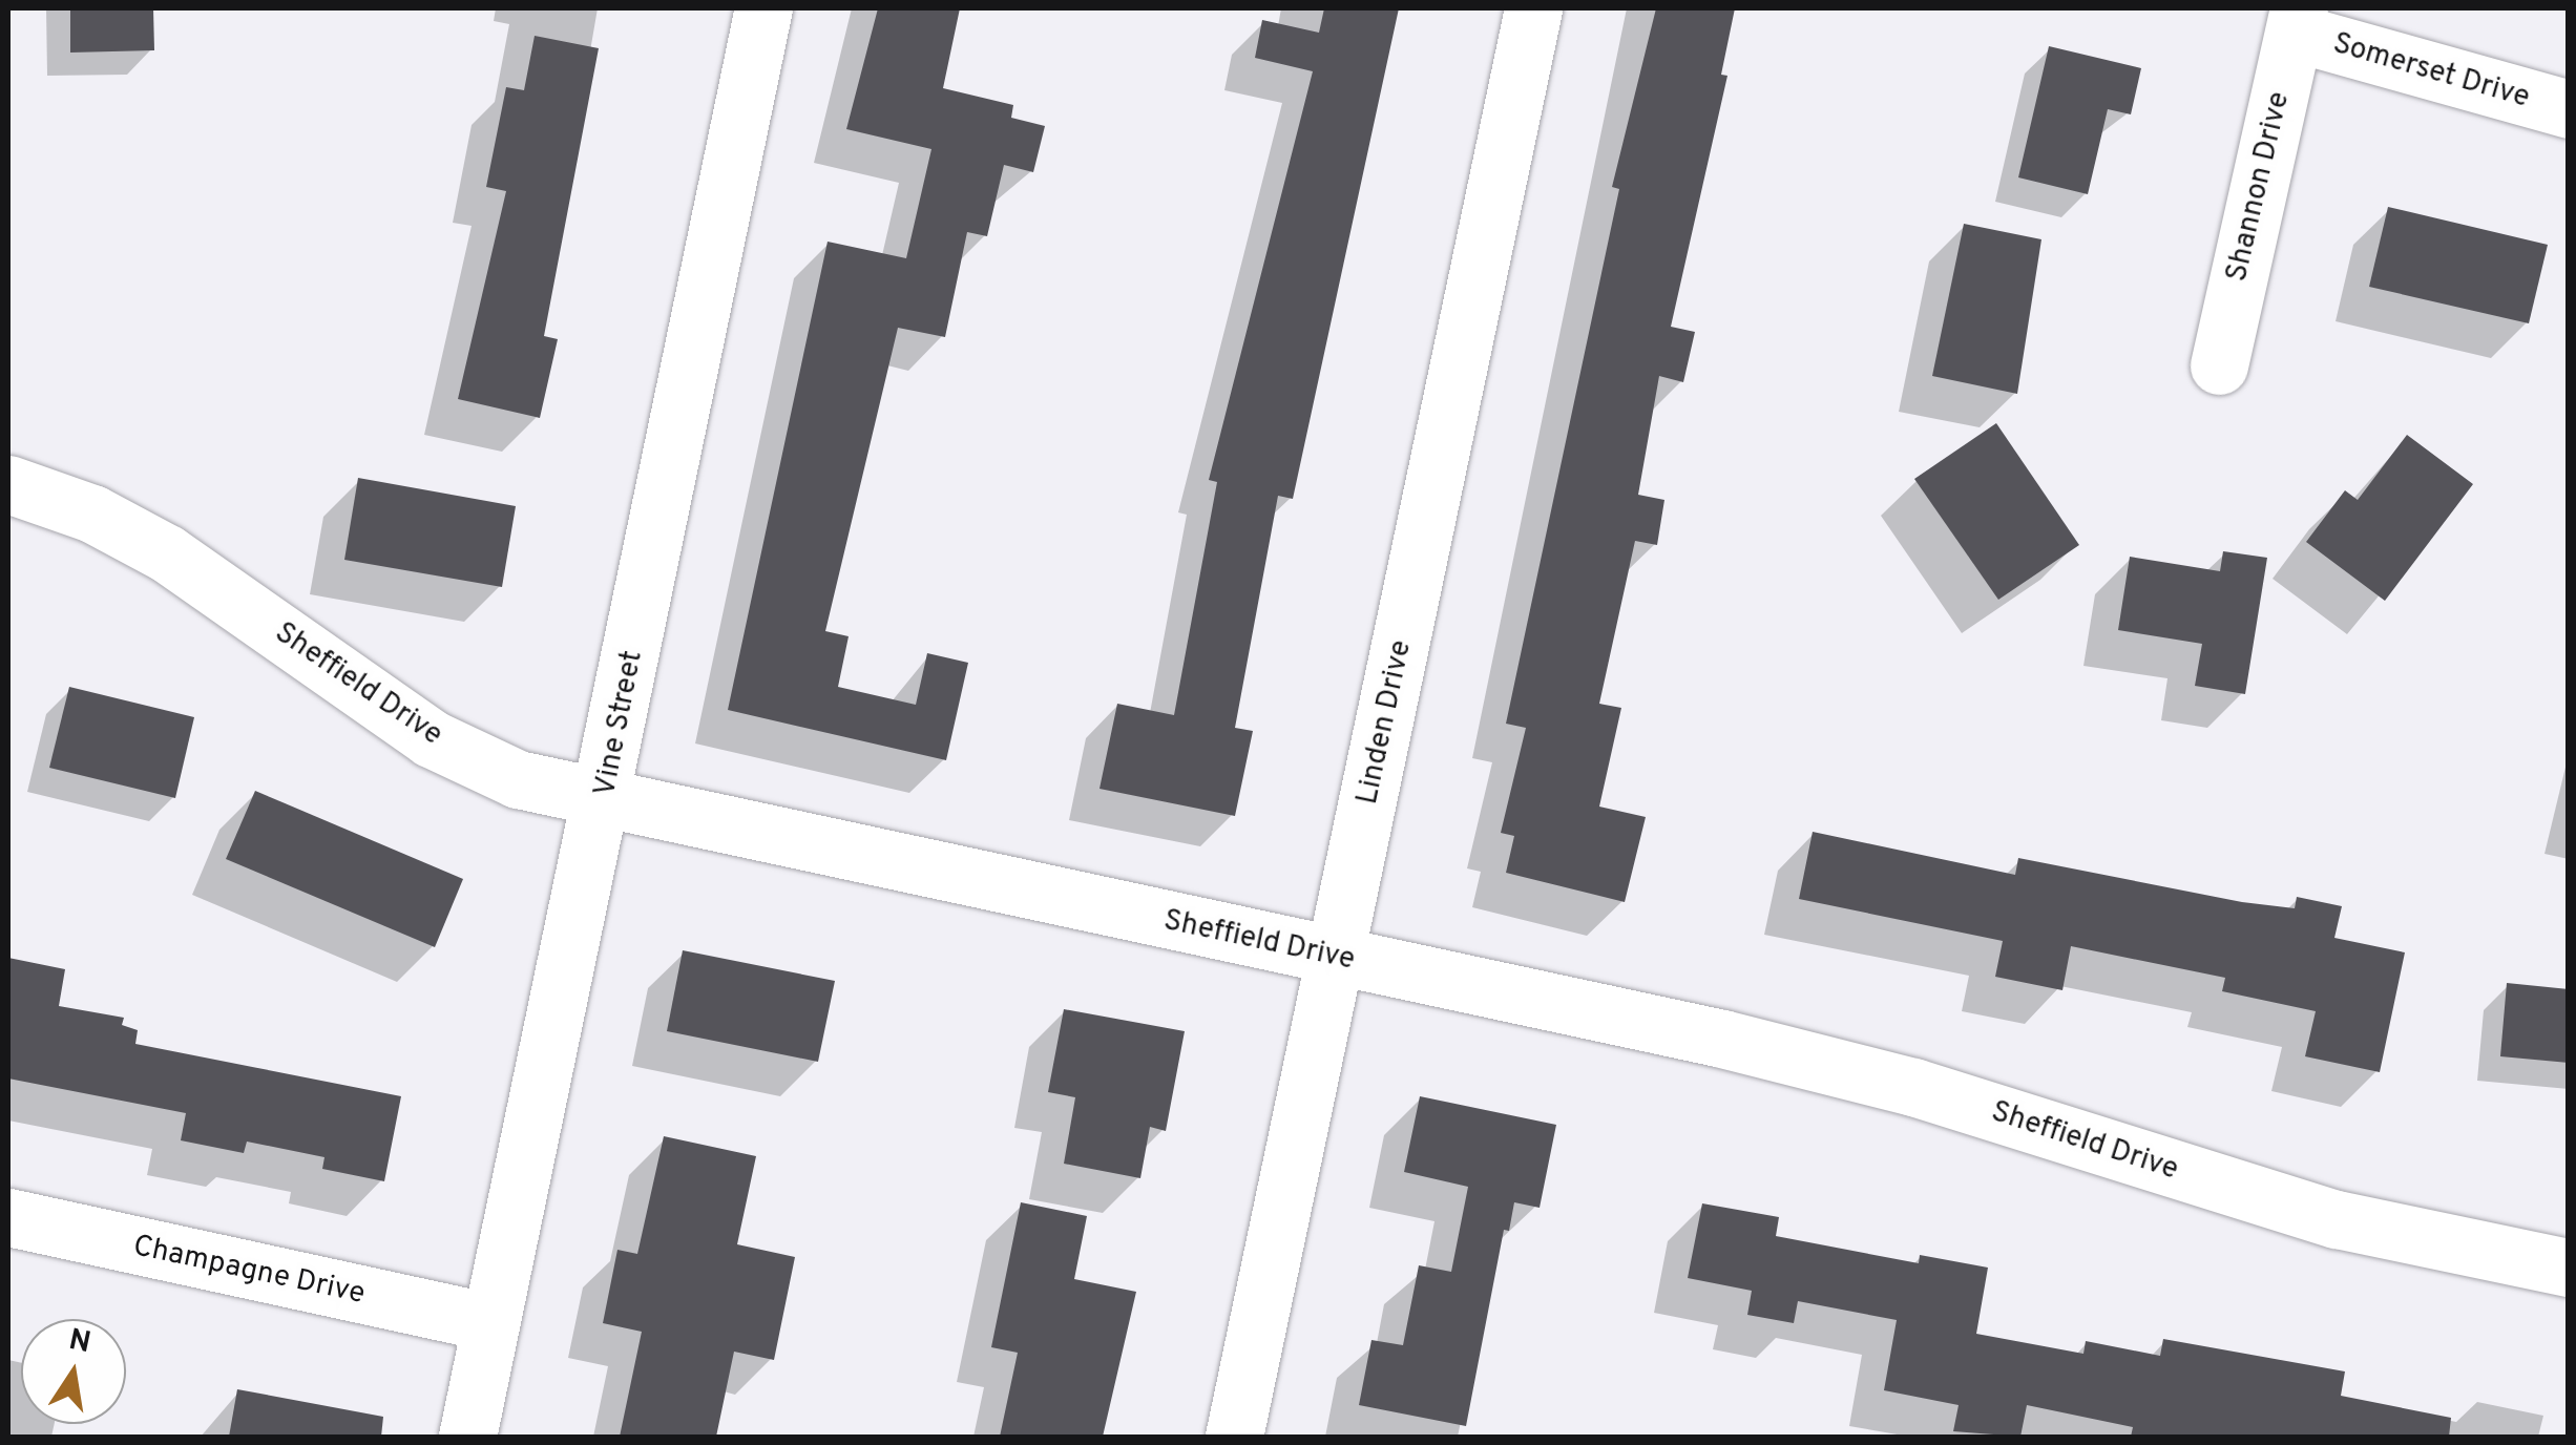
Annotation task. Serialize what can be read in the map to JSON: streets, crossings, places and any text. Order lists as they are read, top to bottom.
{
  "streets": {
    "street": [
      "Somerset Drive",
      "Shannon Drive",
      "Sheffield Drive",
      "Linden Drive",
      "Vine Street",
      "Champagne Drive"
    ]
  },
  "crossings": [
    ["Somerset Drive", "Shannon Drive"],
    ["Sheffield Drive", "Linden Drive"],
    ["Sheffield Drive", "Vine Street"],
    ["Vine Street", "Champagne Drive"]
  ],
  "north": "top"
}
